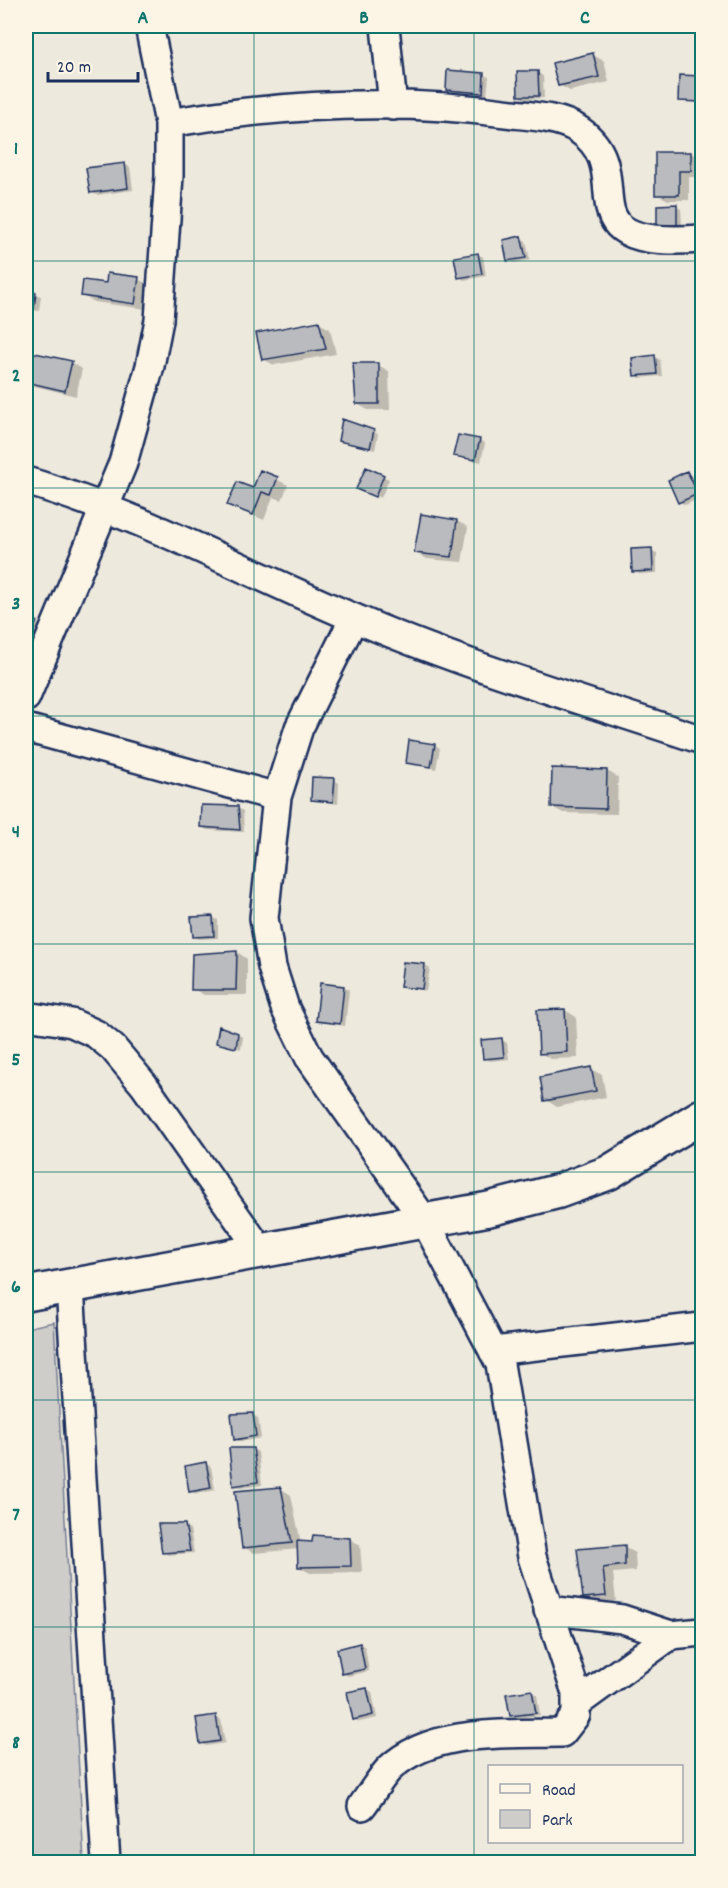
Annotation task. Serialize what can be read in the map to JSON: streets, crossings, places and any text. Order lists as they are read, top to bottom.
{
  "legend": ["Road", "Park"],
  "scale_bar": "20 m",
  "grid": {
    "columns": ["A", "B", "C"],
    "rows": [
      "1",
      "2",
      "3",
      "4",
      "5",
      "6",
      "7",
      "8"
    ]
  }
}
